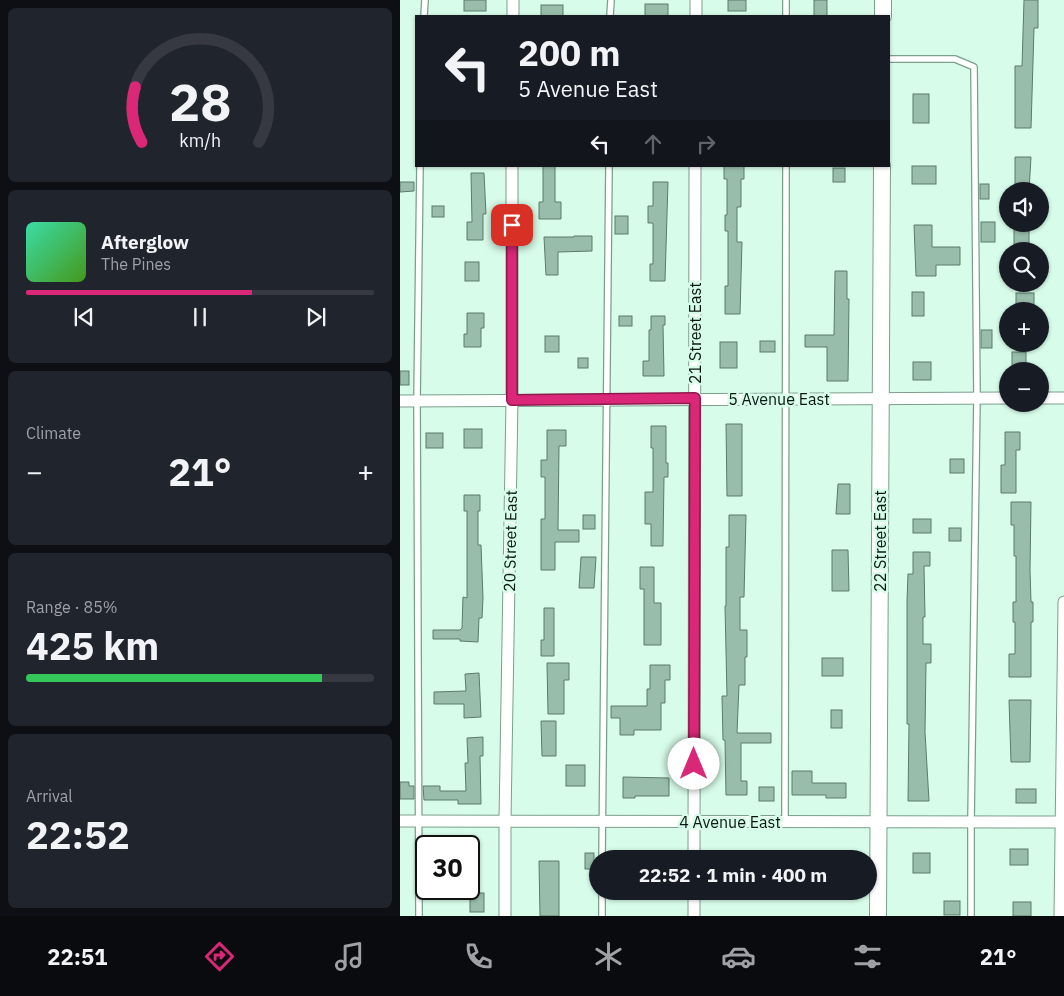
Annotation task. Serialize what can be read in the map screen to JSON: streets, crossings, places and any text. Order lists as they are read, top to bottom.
{
  "streets": {
    "street": [
      "21 Street East",
      "5 Avenue East",
      "20 Street East",
      "22 Street East",
      "4 Avenue East"
    ]
  },
  "crossings": [
    ["21 Street East", "5 Avenue East"],
    ["21 Street East", "4 Avenue East"],
    ["5 Avenue East", "20 Street East"],
    ["5 Avenue East", "22 Street East"],
    ["20 Street East", "4 Avenue East"],
    ["22 Street East", "4 Avenue East"]
  ],
  "page": {
    "turn": ["200 m", "5 Avenue East"],
    "map_buttons": ["+", "−"],
    "song": ["Afterglow", "The Pines"],
    "tile": [
      "Climate",
      ["Range · 85%", "425 km"],
      ["Arrival", "22:52"]
    ],
    "heat": ["−", "21°", "+"],
    "limit": "30",
    "trip": "22:52 · 1 min · 400 m",
    "tabs": ["22:51", "21°"],
    "gauge": ["28", "km/h"]
  }
}
